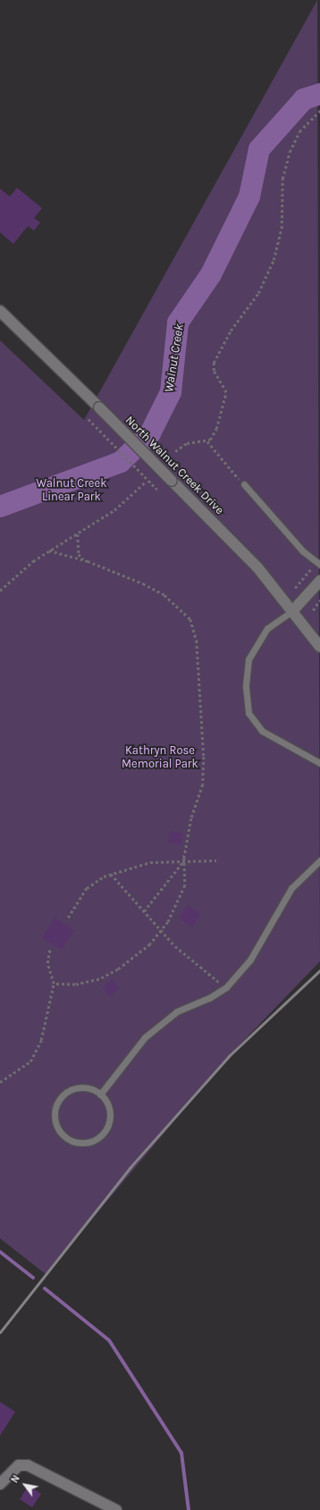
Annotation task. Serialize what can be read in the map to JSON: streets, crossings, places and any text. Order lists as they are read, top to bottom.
{
  "streets": {
    "main road": ["North Walnut Creek Drive"]
  },
  "water": ["Walnut Creek"],
  "parks": ["Walnut Creek Linear Park", "Kathryn Rose Memorial Park"],
  "north": "top left"
}
